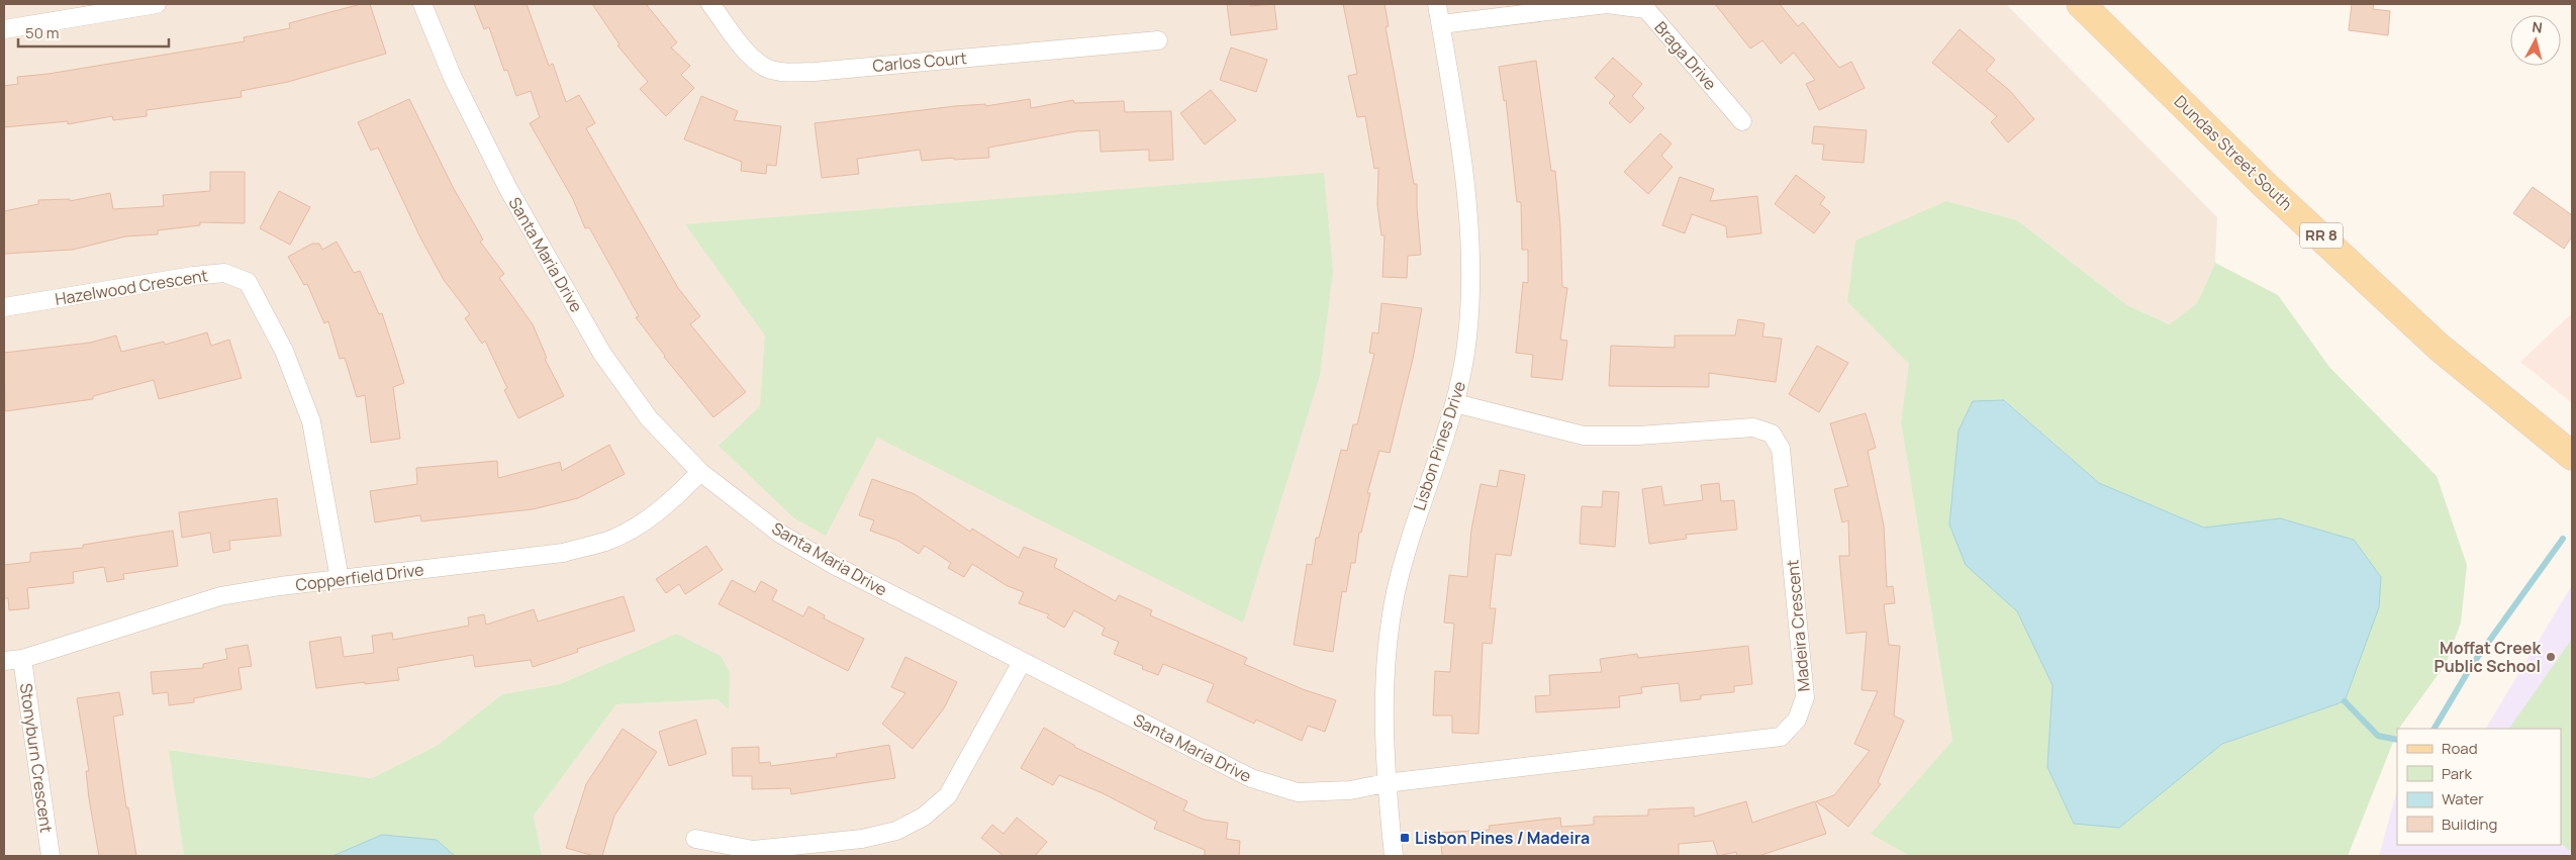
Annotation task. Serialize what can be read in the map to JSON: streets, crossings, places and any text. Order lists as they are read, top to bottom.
{
  "streets": {
    "main road": ["Dundas Street South", "RR 8"],
    "street": [
      "Braga Drive",
      "Carlos Court",
      "Santa Maria Drive",
      "Hazelwood Crescent",
      "Lisbon Pines Drive",
      "Copperfield Drive",
      "Madeira Crescent",
      "Stonyburn Crescent"
    ]
  },
  "crossings": [
    ["Braga Drive", "Lisbon Pines Drive"],
    ["Santa Maria Drive", "Lisbon Pines Drive"],
    ["Santa Maria Drive", "Copperfield Drive"],
    ["Santa Maria Drive", "Madeira Crescent"],
    ["Hazelwood Crescent", "Copperfield Drive"],
    ["Lisbon Pines Drive", "Madeira Crescent"],
    ["Copperfield Drive", "Stonyburn Crescent"]
  ],
  "places": {
    "other": ["Moffat Creek Public School"],
    "transit": ["Lisbon Pines / Madeira"]
  },
  "legend": [
    "Road",
    "Park",
    "Water",
    "Building"
  ],
  "scale_bar": "50 m",
  "north": "top"
}
